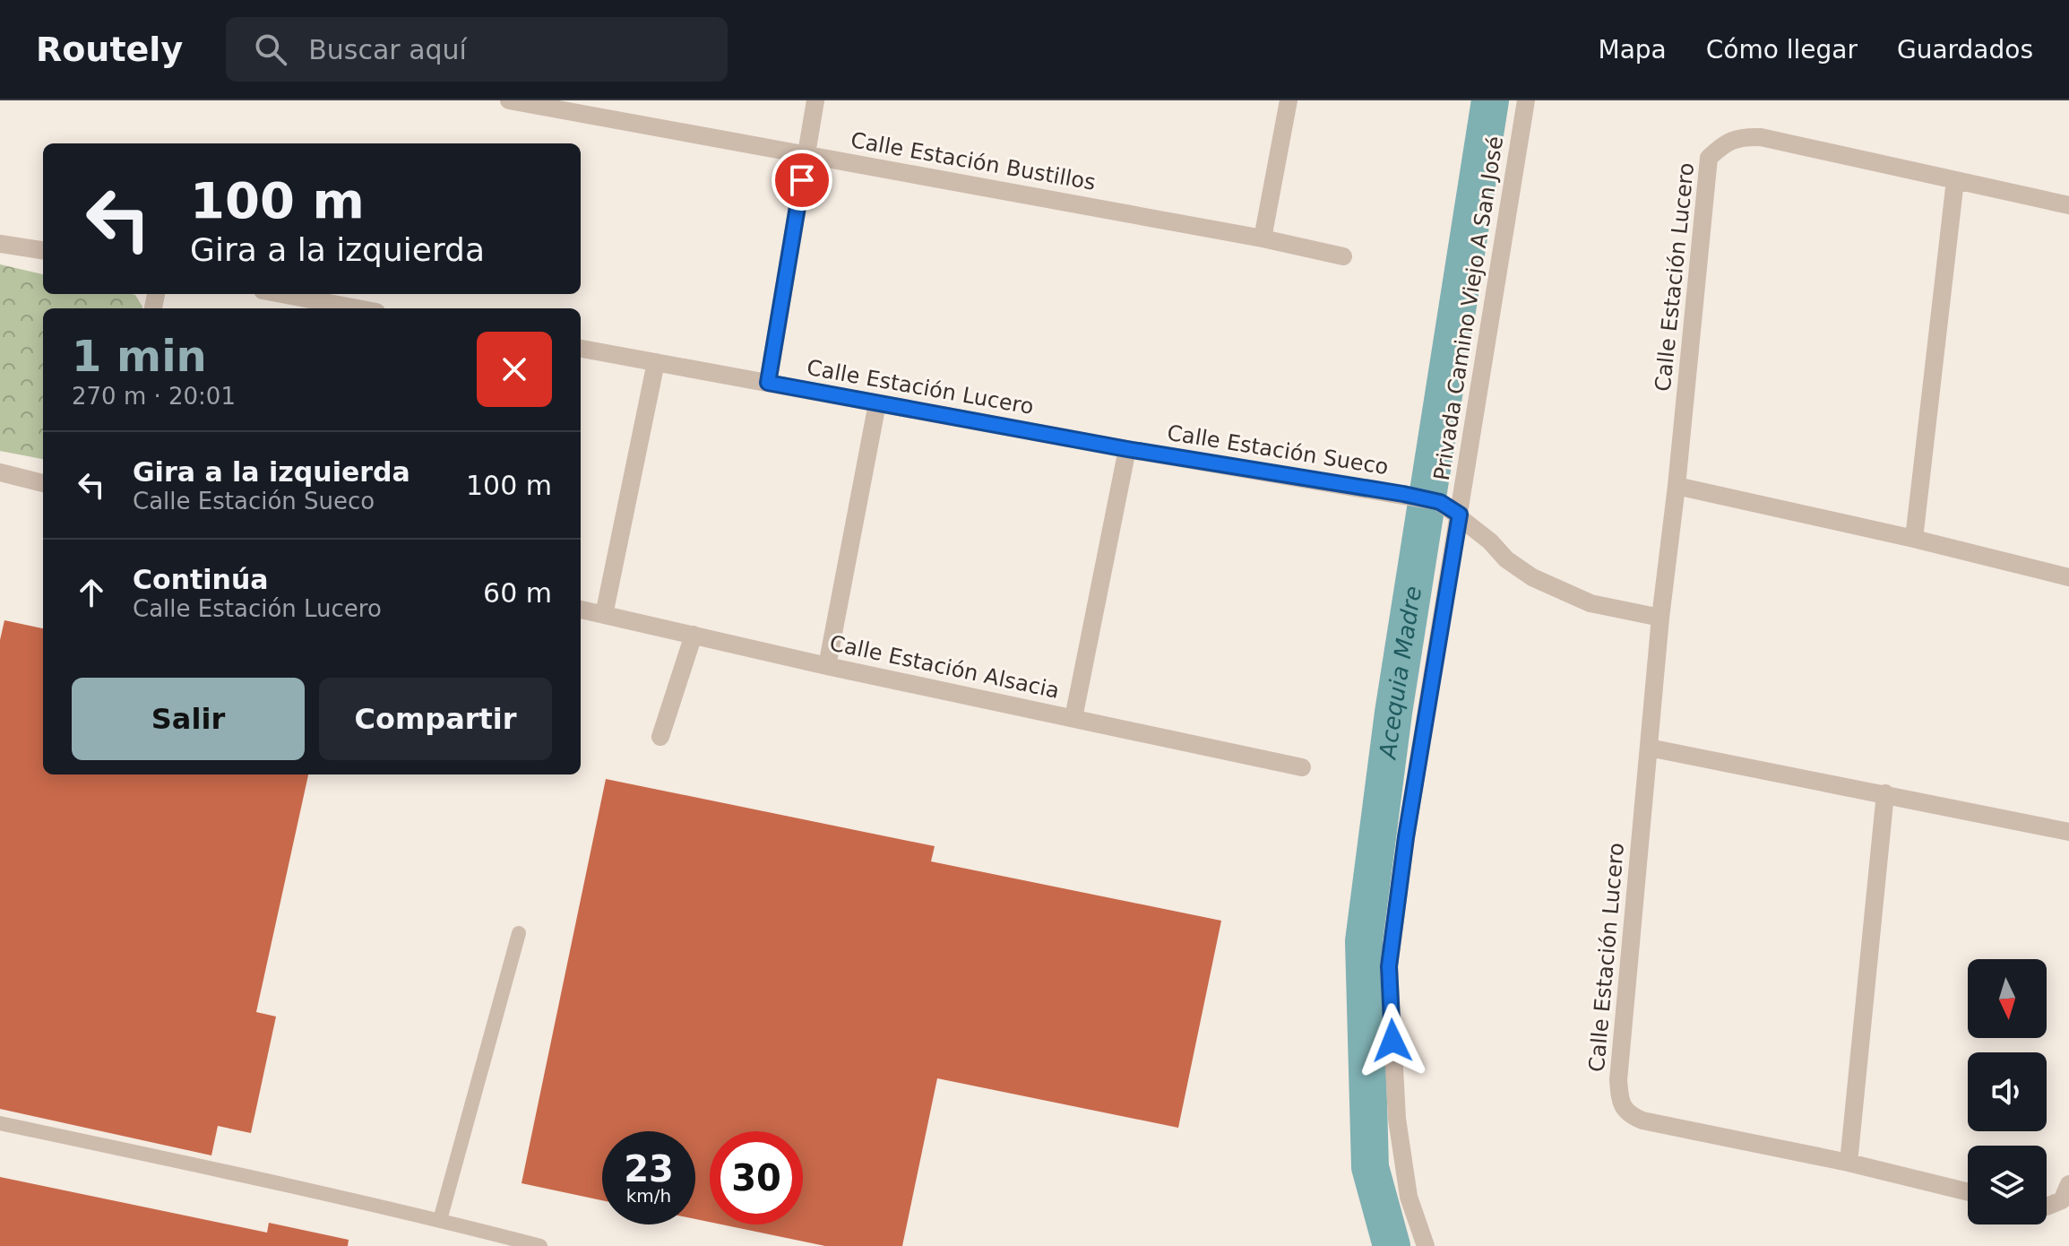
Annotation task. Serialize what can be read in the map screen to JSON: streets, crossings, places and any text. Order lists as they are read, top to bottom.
{
  "streets": {
    "street": [
      "Calle Estación Bustillos",
      "Calle Estación Lucero",
      "Privada Camino Viejo A San José",
      "Calle Estación Sueco",
      "Calle Estación Alsacia"
    ]
  },
  "crossings": [
    ["Calle Estación Lucero", "Calle Estación Sueco"],
    ["Privada Camino Viejo A San José", "Calle Estación Sueco"]
  ],
  "water": ["Acequia Madre"],
  "north": "bottom",
  "page": {
    "header": "Routely",
    "search": "Buscar aquí",
    "nav": ["Mapa", "Cómo llegar", "Guardados"],
    "turn": ["100 m", "Gira a la izquierda"],
    "heading": ["1 min", "270 m · 20:01"],
    "list": [
      {
        "name": "Gira a la izquierda",
        "note": "Calle Estación Sueco",
        "value": "100 m"
      },
      {
        "name": "Continúa",
        "note": "Calle Estación Lucero",
        "value": "60 m"
      }
    ],
    "buttons": ["Salir", "Compartir"],
    "speed": "23 km/h",
    "limit": "30"
  }
}
